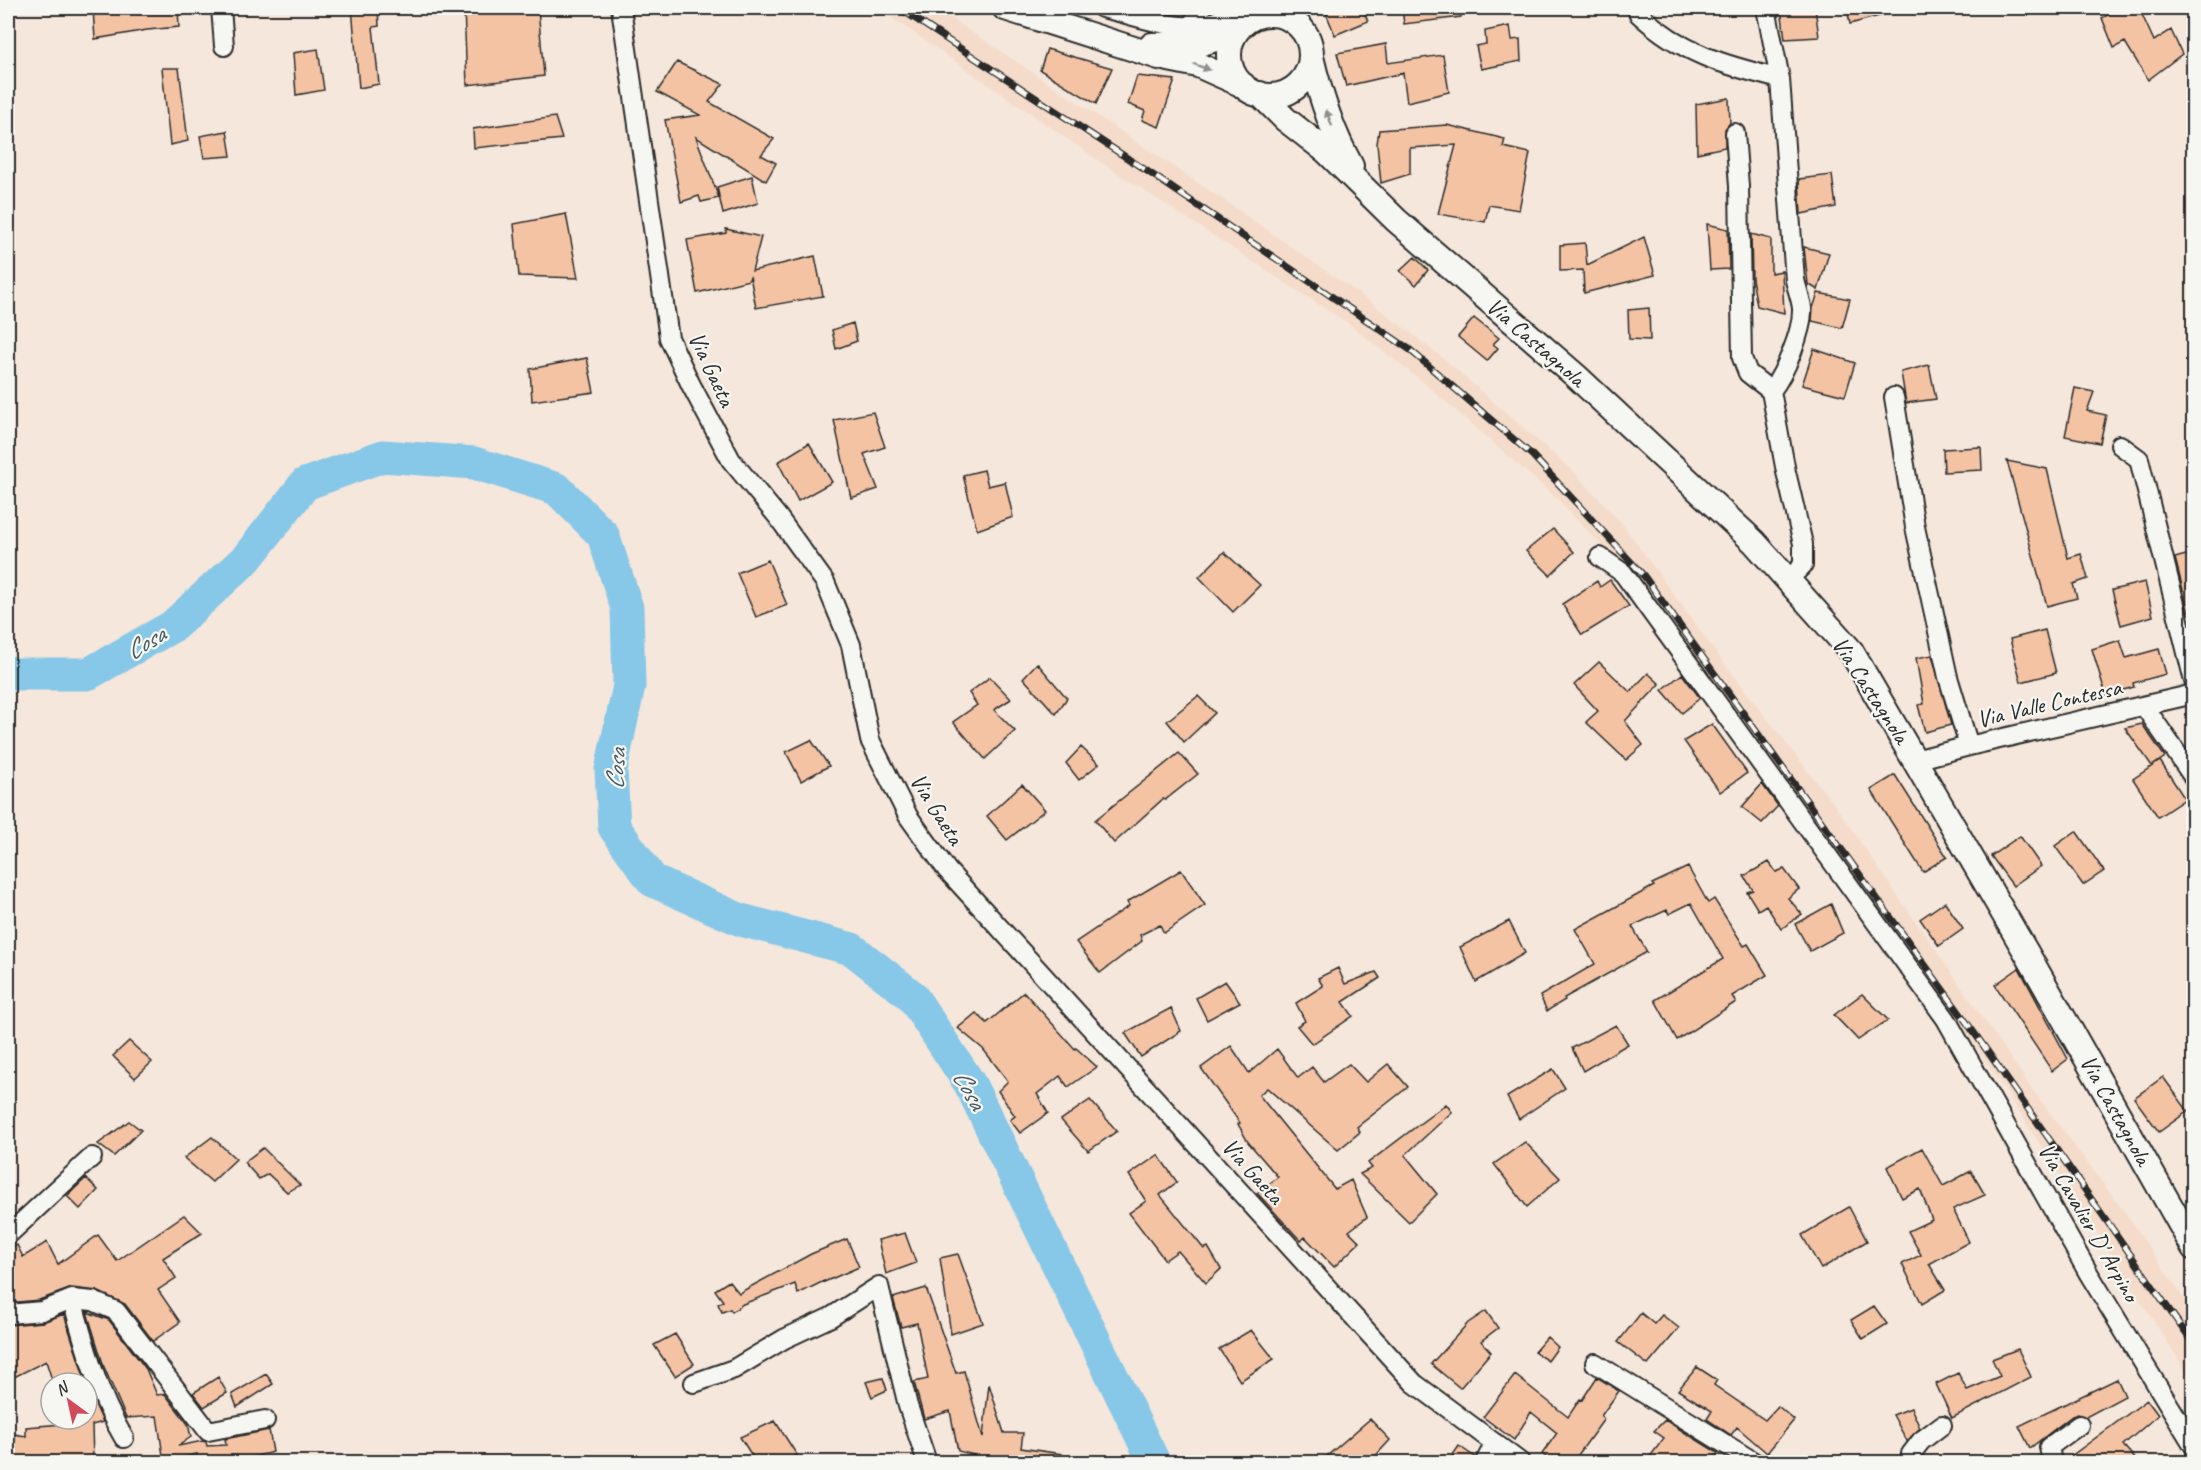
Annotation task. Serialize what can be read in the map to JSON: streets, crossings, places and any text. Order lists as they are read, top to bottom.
{
  "streets": {
    "main road": ["Via Castagnola"],
    "street": ["Via Gaeta", "Via Valle Contessa", "Via Cavalier D' Arpino"]
  },
  "crossings": [
    ["Via Castagnola", "Via Valle Contessa"]
  ],
  "water": ["Cosa"],
  "north": "top left"
}
